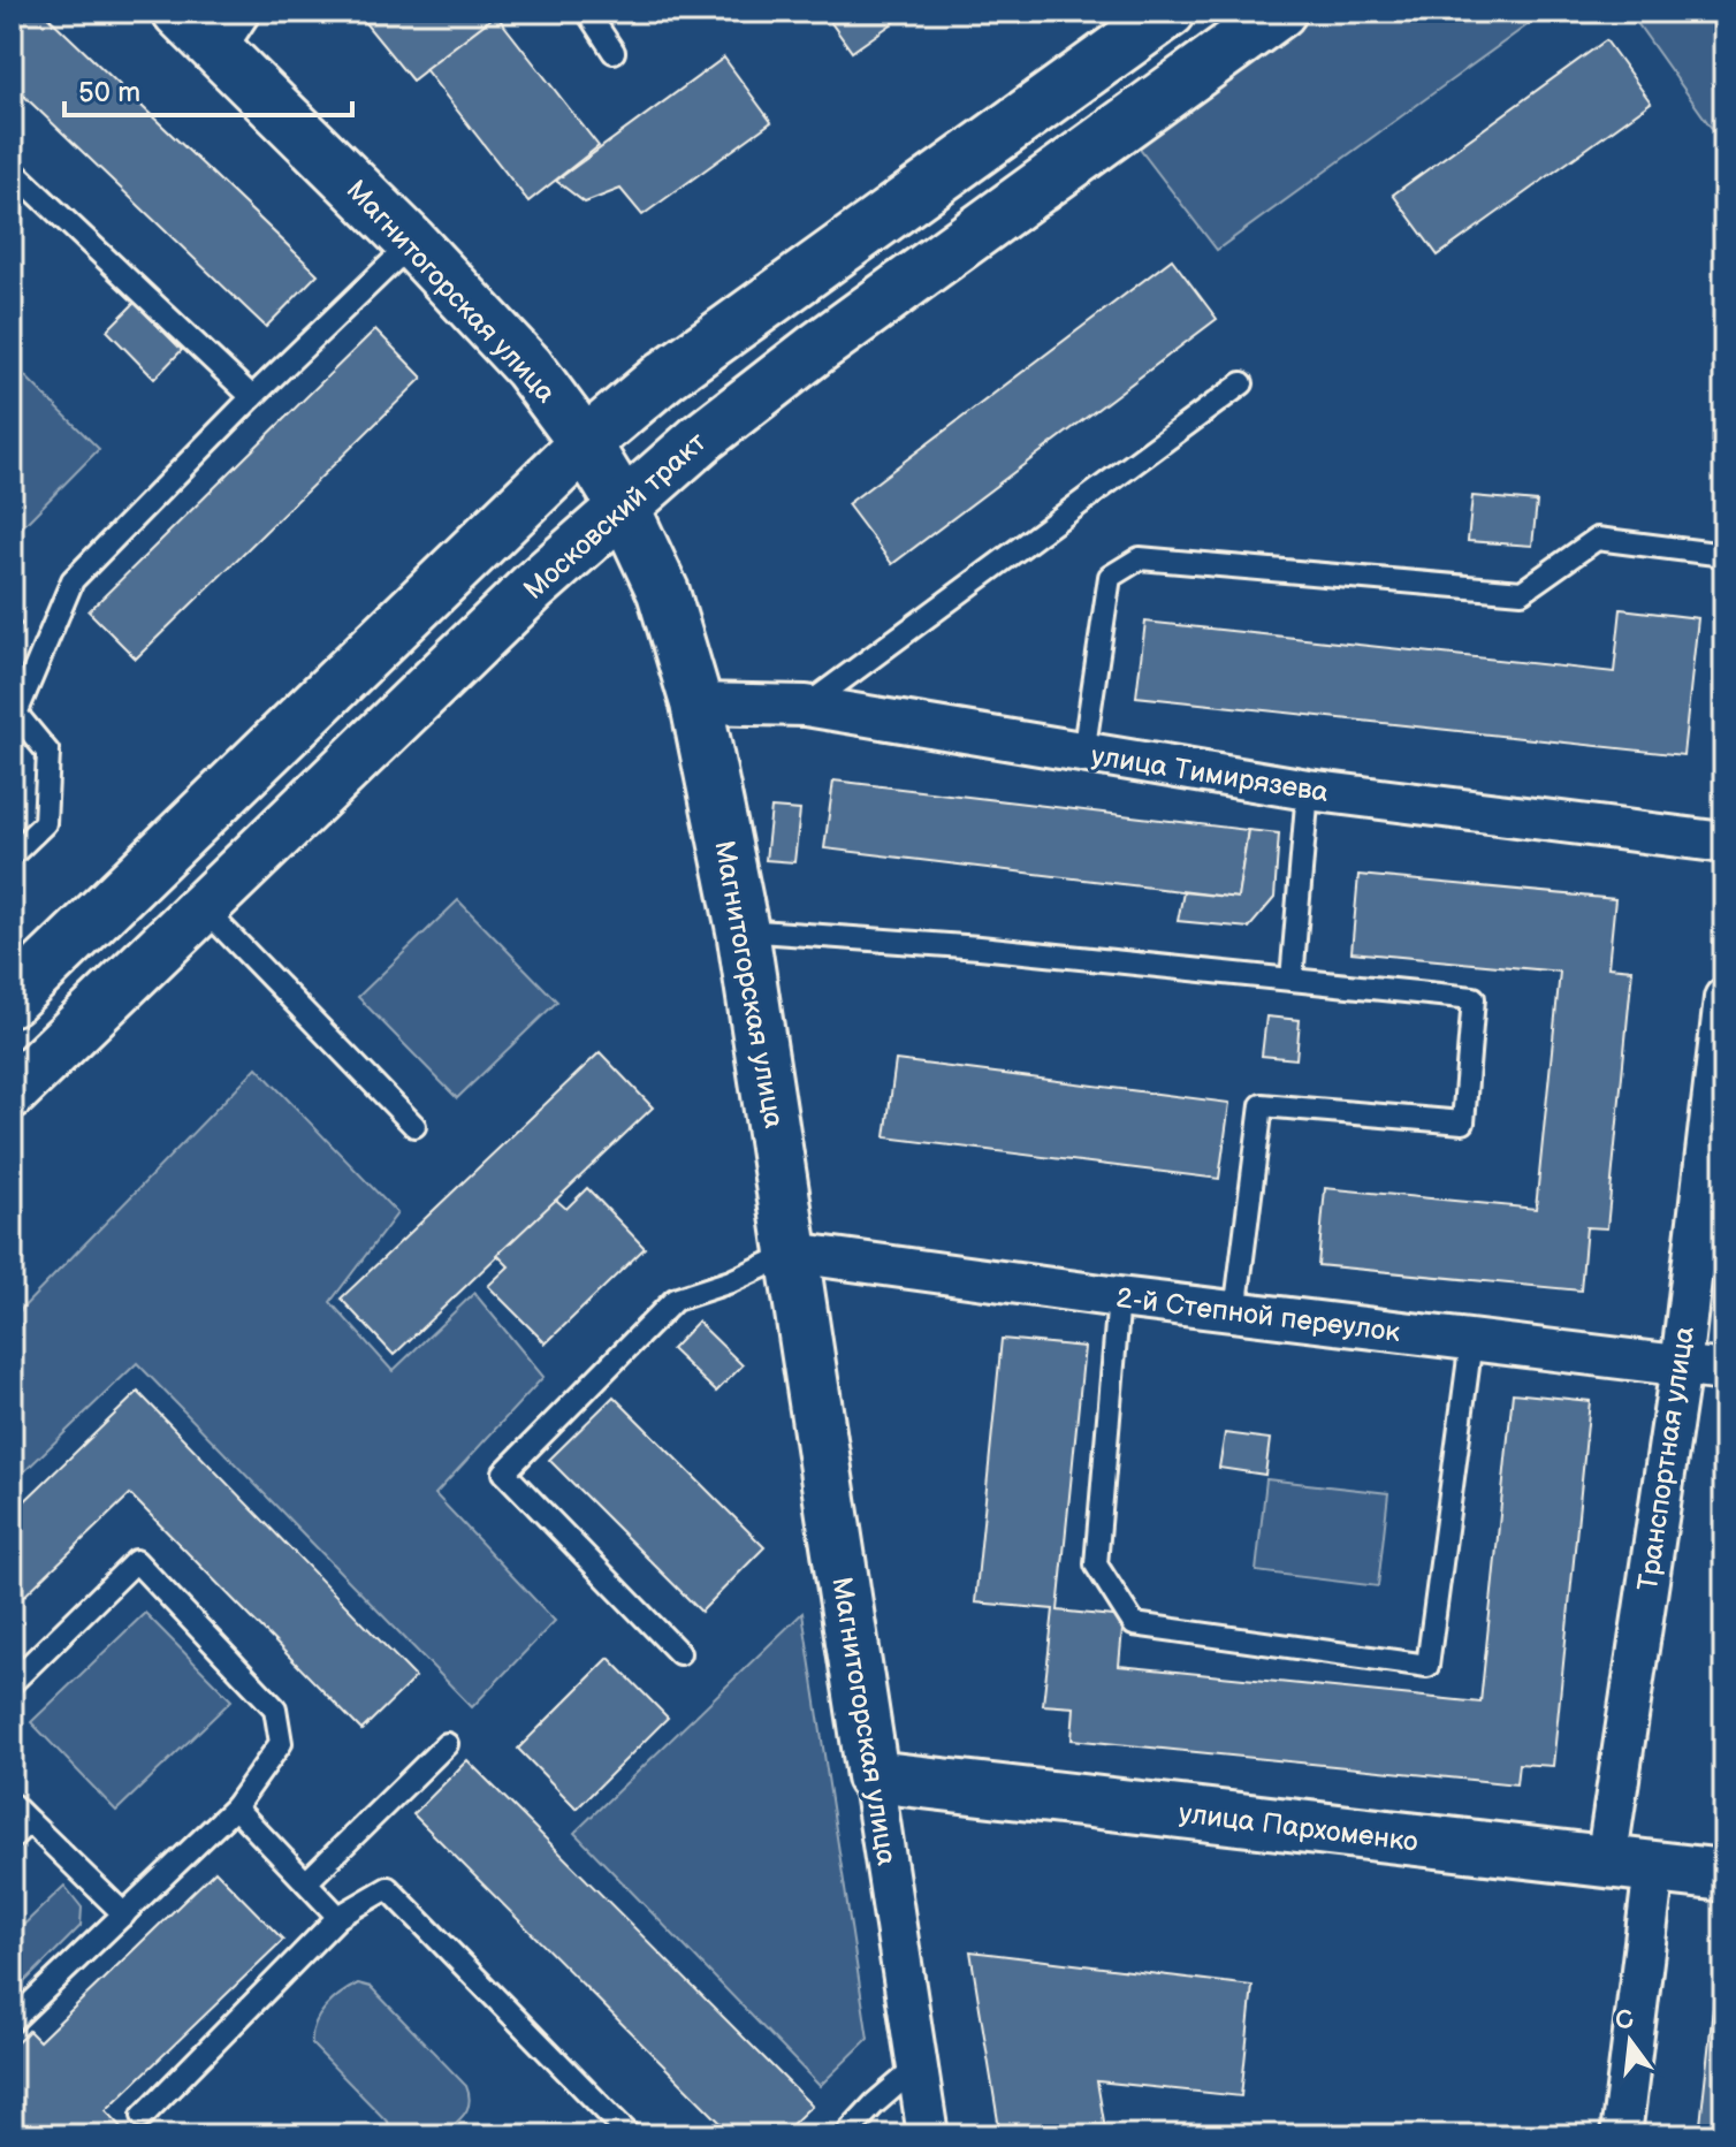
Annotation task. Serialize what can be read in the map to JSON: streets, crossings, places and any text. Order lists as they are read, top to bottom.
{
  "streets": {
    "main road": ["Магнитогорская улица", "Московский тракт", "улица Пархоменко"],
    "street": ["улица Тимирязева", "2-й Степной переулок", "Транспортная улица"]
  },
  "crossings": [
    ["Магнитогорская улица", "Московский тракт"],
    ["Магнитогорская улица", "улица Тимирязева"],
    ["Магнитогорская улица", "2-й Степной переулок"],
    ["Магнитогорская улица", "улица Пархоменко"],
    ["2-й Степной переулок", "Транспортная улица"],
    ["Транспортная улица", "улица Пархоменко"]
  ],
  "scale_bar": "50 m",
  "north": "top"
}
